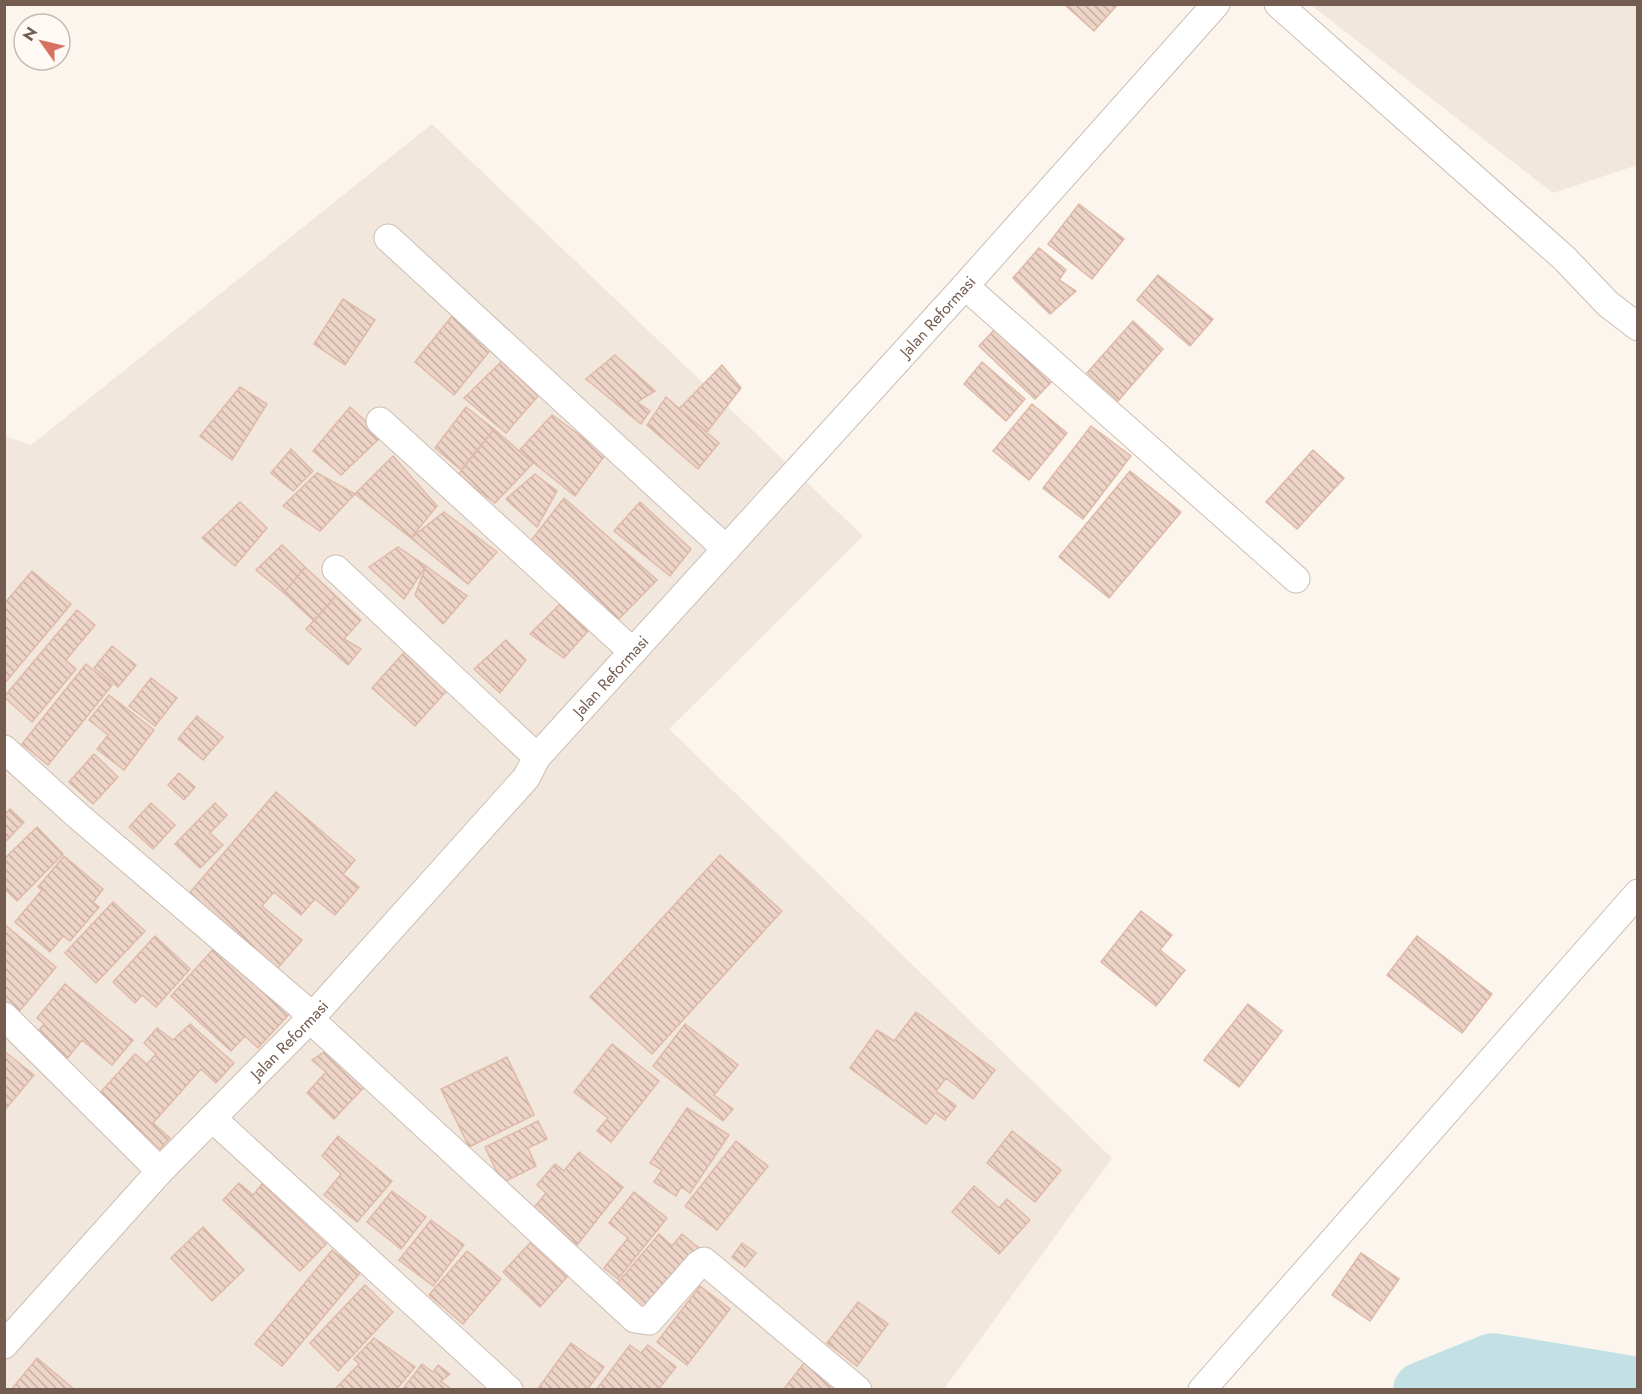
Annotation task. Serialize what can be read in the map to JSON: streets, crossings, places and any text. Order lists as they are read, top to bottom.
{
  "streets": {
    "street": ["Jalan Reformasi"]
  },
  "north": "top left"
}
